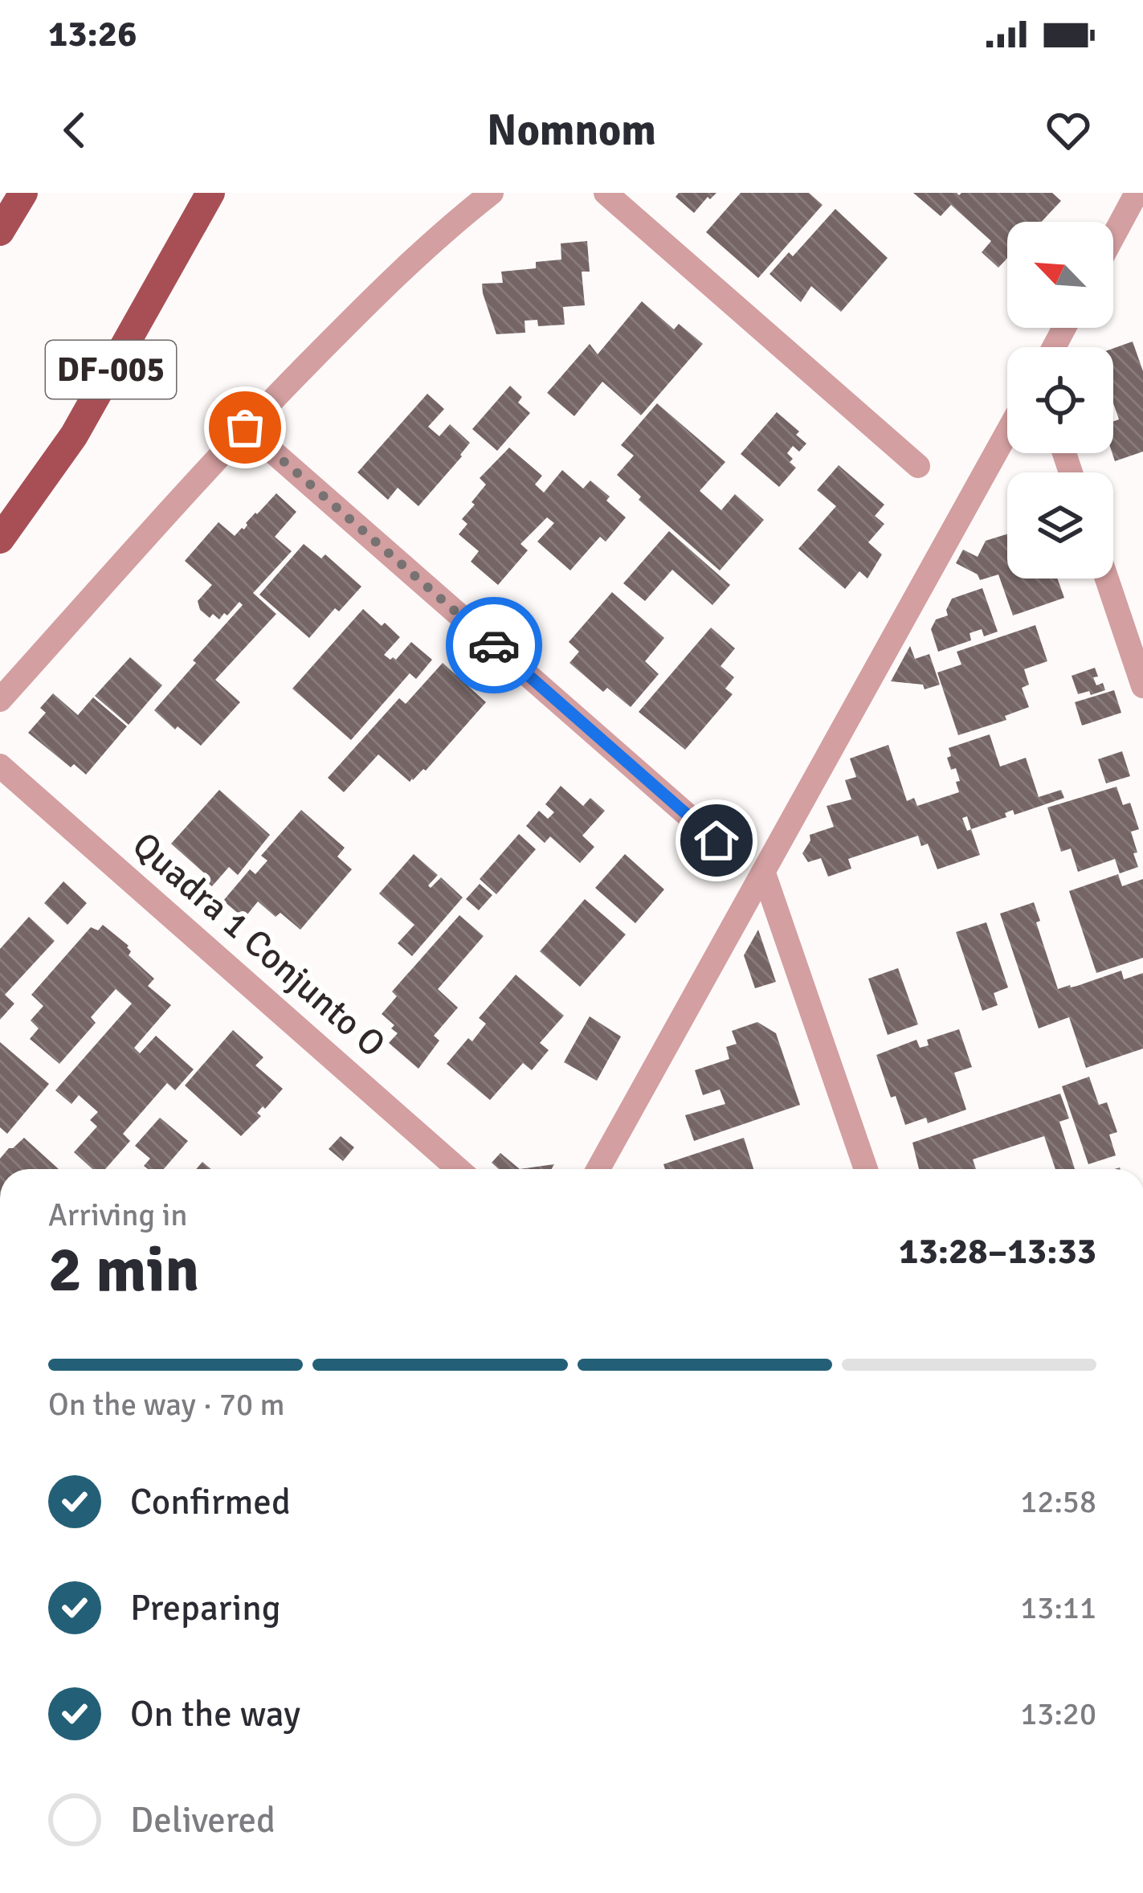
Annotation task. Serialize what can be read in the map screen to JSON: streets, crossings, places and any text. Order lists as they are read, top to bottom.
{
  "streets": {
    "main road": ["DF-005"],
    "street": ["Quadra 1 Conjunto O"]
  },
  "north": "top left",
  "page": {
    "status": "13:26",
    "header": "Nomnom",
    "heading": ["2 min", "Arriving in", "13:28–13:33"],
    "bar": "On the way · 70 m",
    "list": [
      ["Confirmed", "12:58"],
      ["Preparing", "13:11"],
      ["On the way", "13:20"],
      "Delivered"
    ]
  }
}
